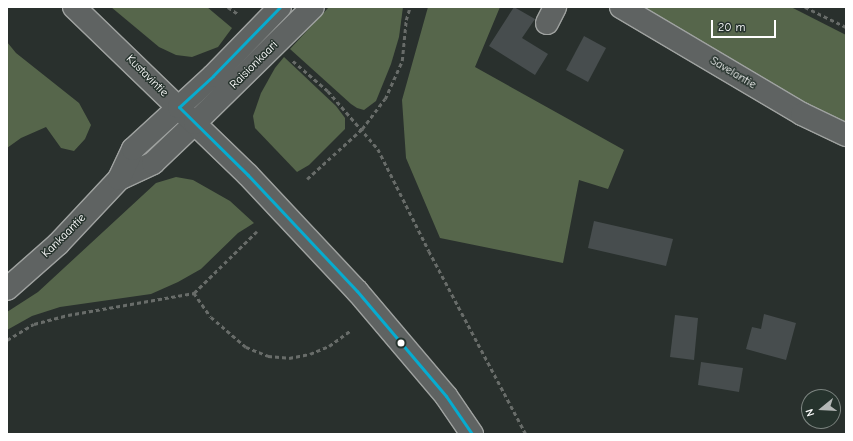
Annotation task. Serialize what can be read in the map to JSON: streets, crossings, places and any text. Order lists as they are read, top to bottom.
{
  "streets": {
    "main road": [
      "Raisionkaari",
      "Savelantie",
      "Kustavintie",
      "Kankaantie"
    ]
  },
  "crossings": [
    ["Raisionkaari", "Kustavintie"],
    ["Raisionkaari", "Kankaantie"],
    ["Kustavintie", "Kankaantie"]
  ],
  "scale_bar": "20 m",
  "north": "left"
}
